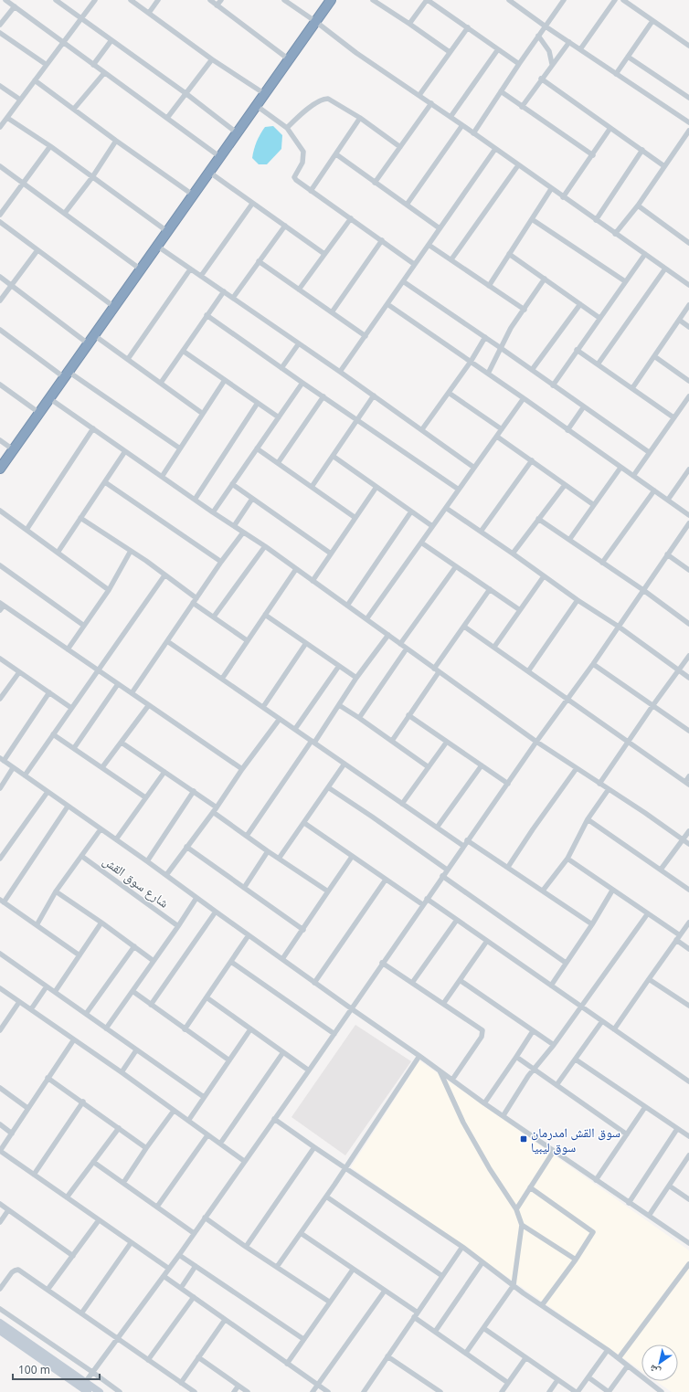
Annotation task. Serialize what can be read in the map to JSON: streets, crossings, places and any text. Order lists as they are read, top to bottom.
{
  "streets": {
    "street": ["شارع سوق القش"]
  },
  "places": {
    "transit": ["سوق القش امدرمان سوق ليبيا"]
  },
  "scale_bar": "100 m",
  "north": "bottom left"
}
